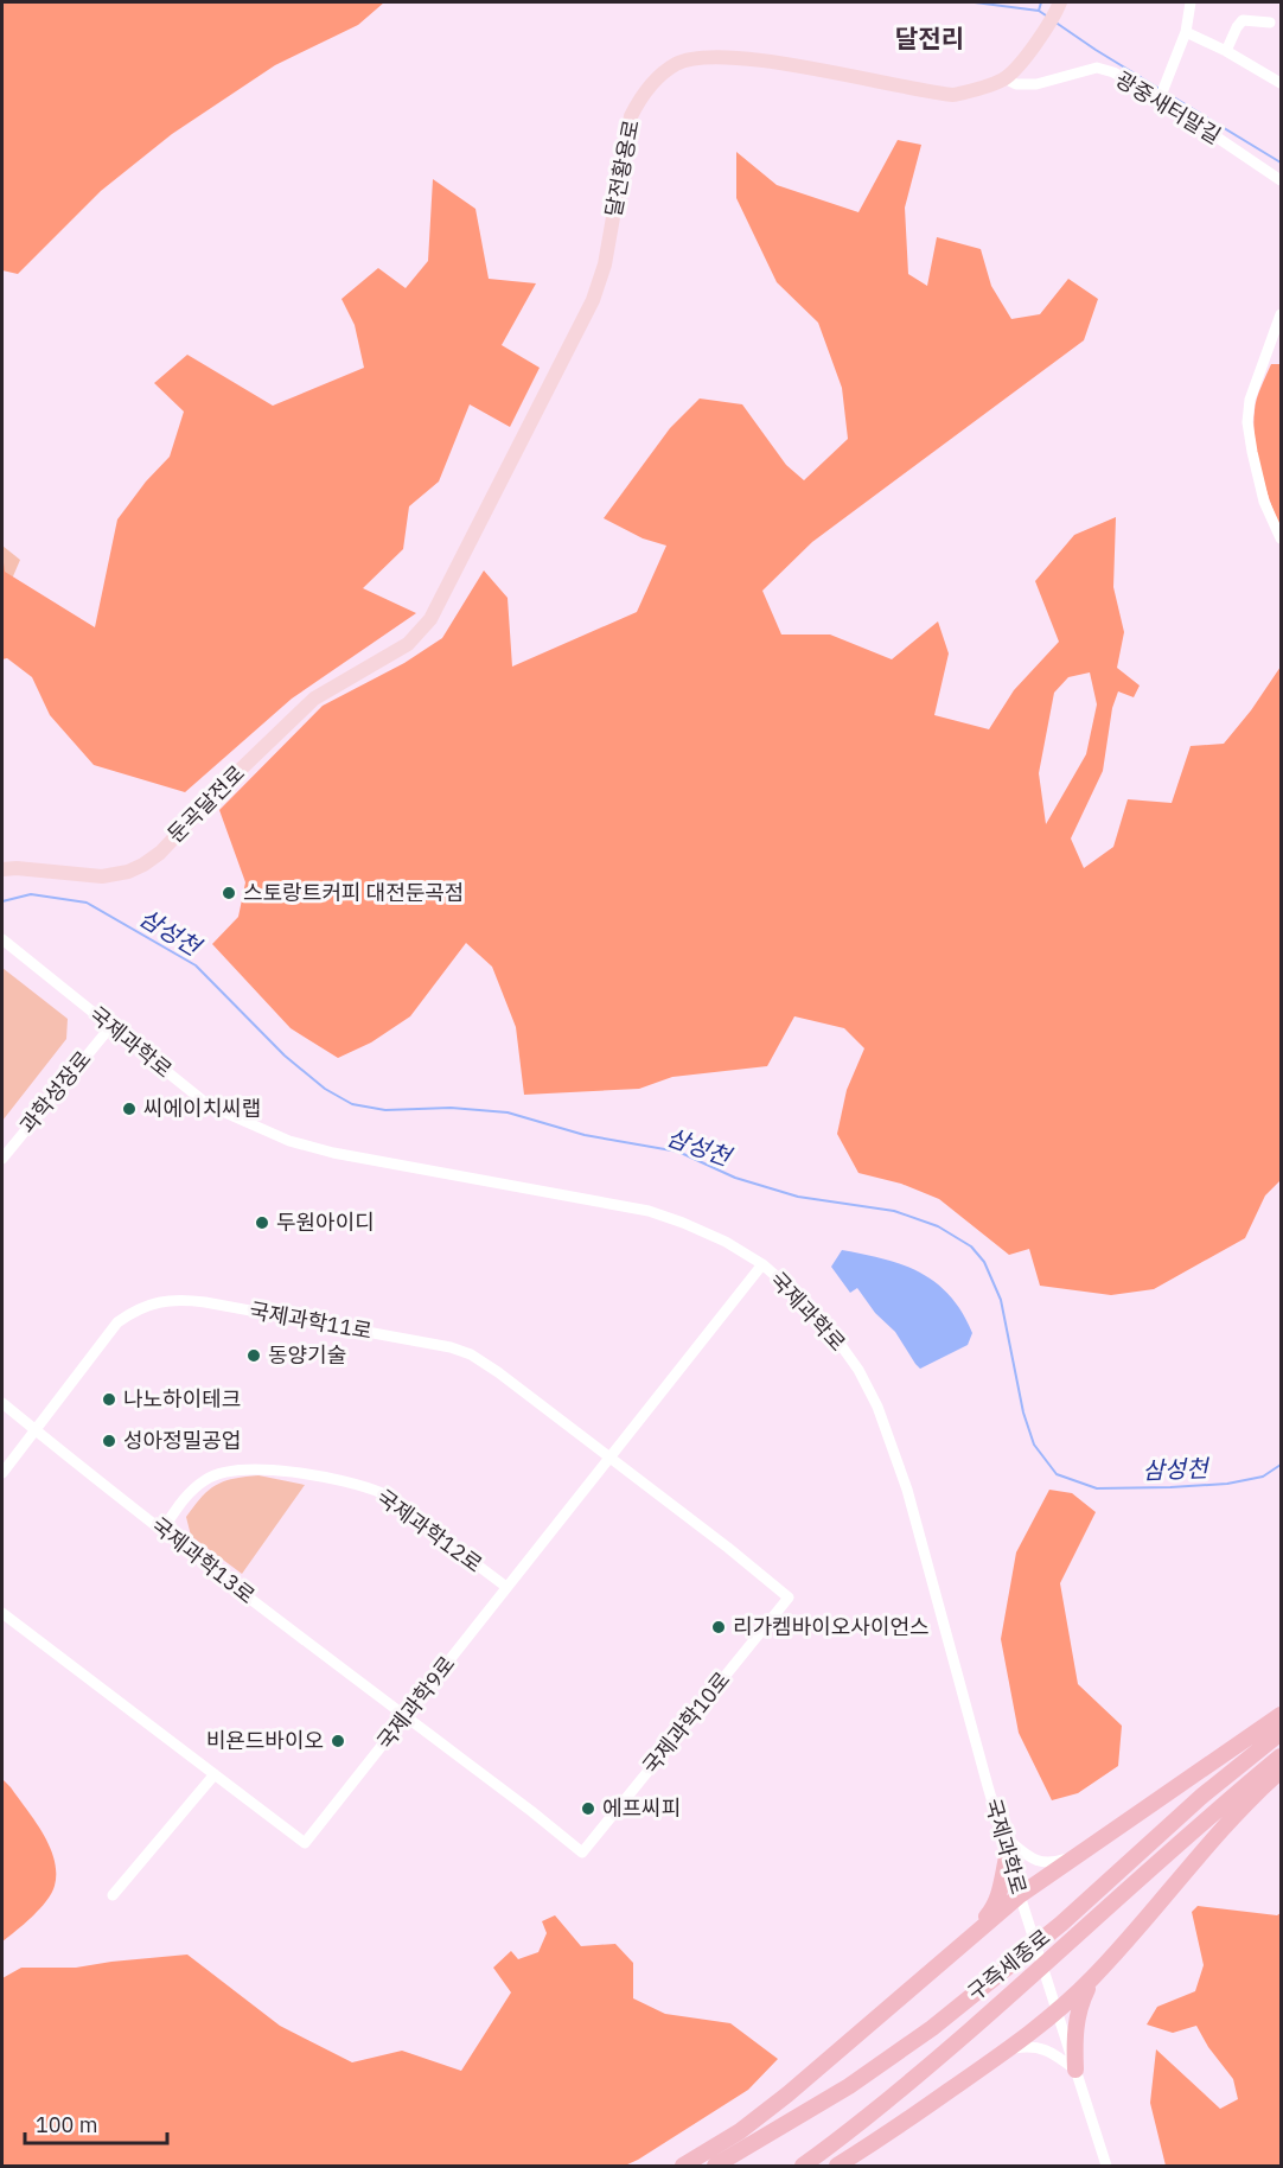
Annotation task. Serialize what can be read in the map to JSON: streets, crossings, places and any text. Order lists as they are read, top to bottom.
{
  "streets": {
    "highway": ["구즉세종로"],
    "main road": ["달전황용로", "둔곡달전로"],
    "street": [
      "광중새터말길",
      "국제과학로",
      "과학성장로",
      "국제과학11로",
      "국제과학12로",
      "국제과학13로",
      "국제과학9로",
      "국제과학10로"
    ]
  },
  "crossings": [
    ["광중새터말길", "달전황용로"],
    ["달전황용로", "둔곡달전로"],
    ["국제과학로", "과학성장로"],
    ["국제과학로", "국제과학9로"],
    ["국제과학11로", "국제과학13로"],
    ["국제과학11로", "국제과학9로"],
    ["국제과학11로", "국제과학10로"],
    ["국제과학12로", "국제과학13로"],
    ["국제과학12로", "국제과학9로"],
    ["국제과학13로", "국제과학9로"],
    ["국제과학13로", "국제과학10로"],
    ["국제과학9로", "국제과학10로"]
  ],
  "districts": ["달전리"],
  "water": ["삼성천"],
  "places": [
    "스토랑트커피 대전둔곡점",
    "씨에이치씨랩",
    "두원아이디",
    "동양기술",
    "나노하이테크",
    "성아정밀공업",
    "리가켐바이오사이언스",
    "비욘드바이오",
    "에프씨피"
  ],
  "scale_bar": "100 m"
}
